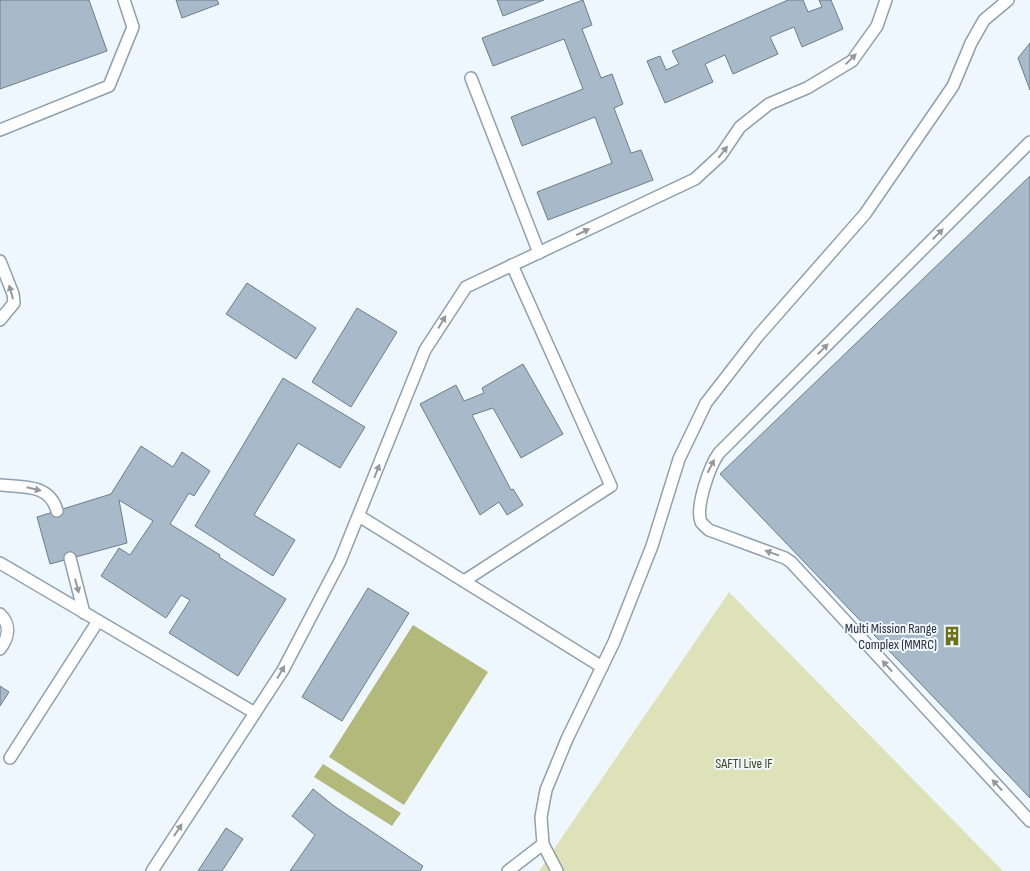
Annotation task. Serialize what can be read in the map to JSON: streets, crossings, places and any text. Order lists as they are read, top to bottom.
{
  "parks": ["SAFTI Live IF"],
  "places": {
    "building": ["Multi Mission Range Complex (MMRC)"]
  }
}
